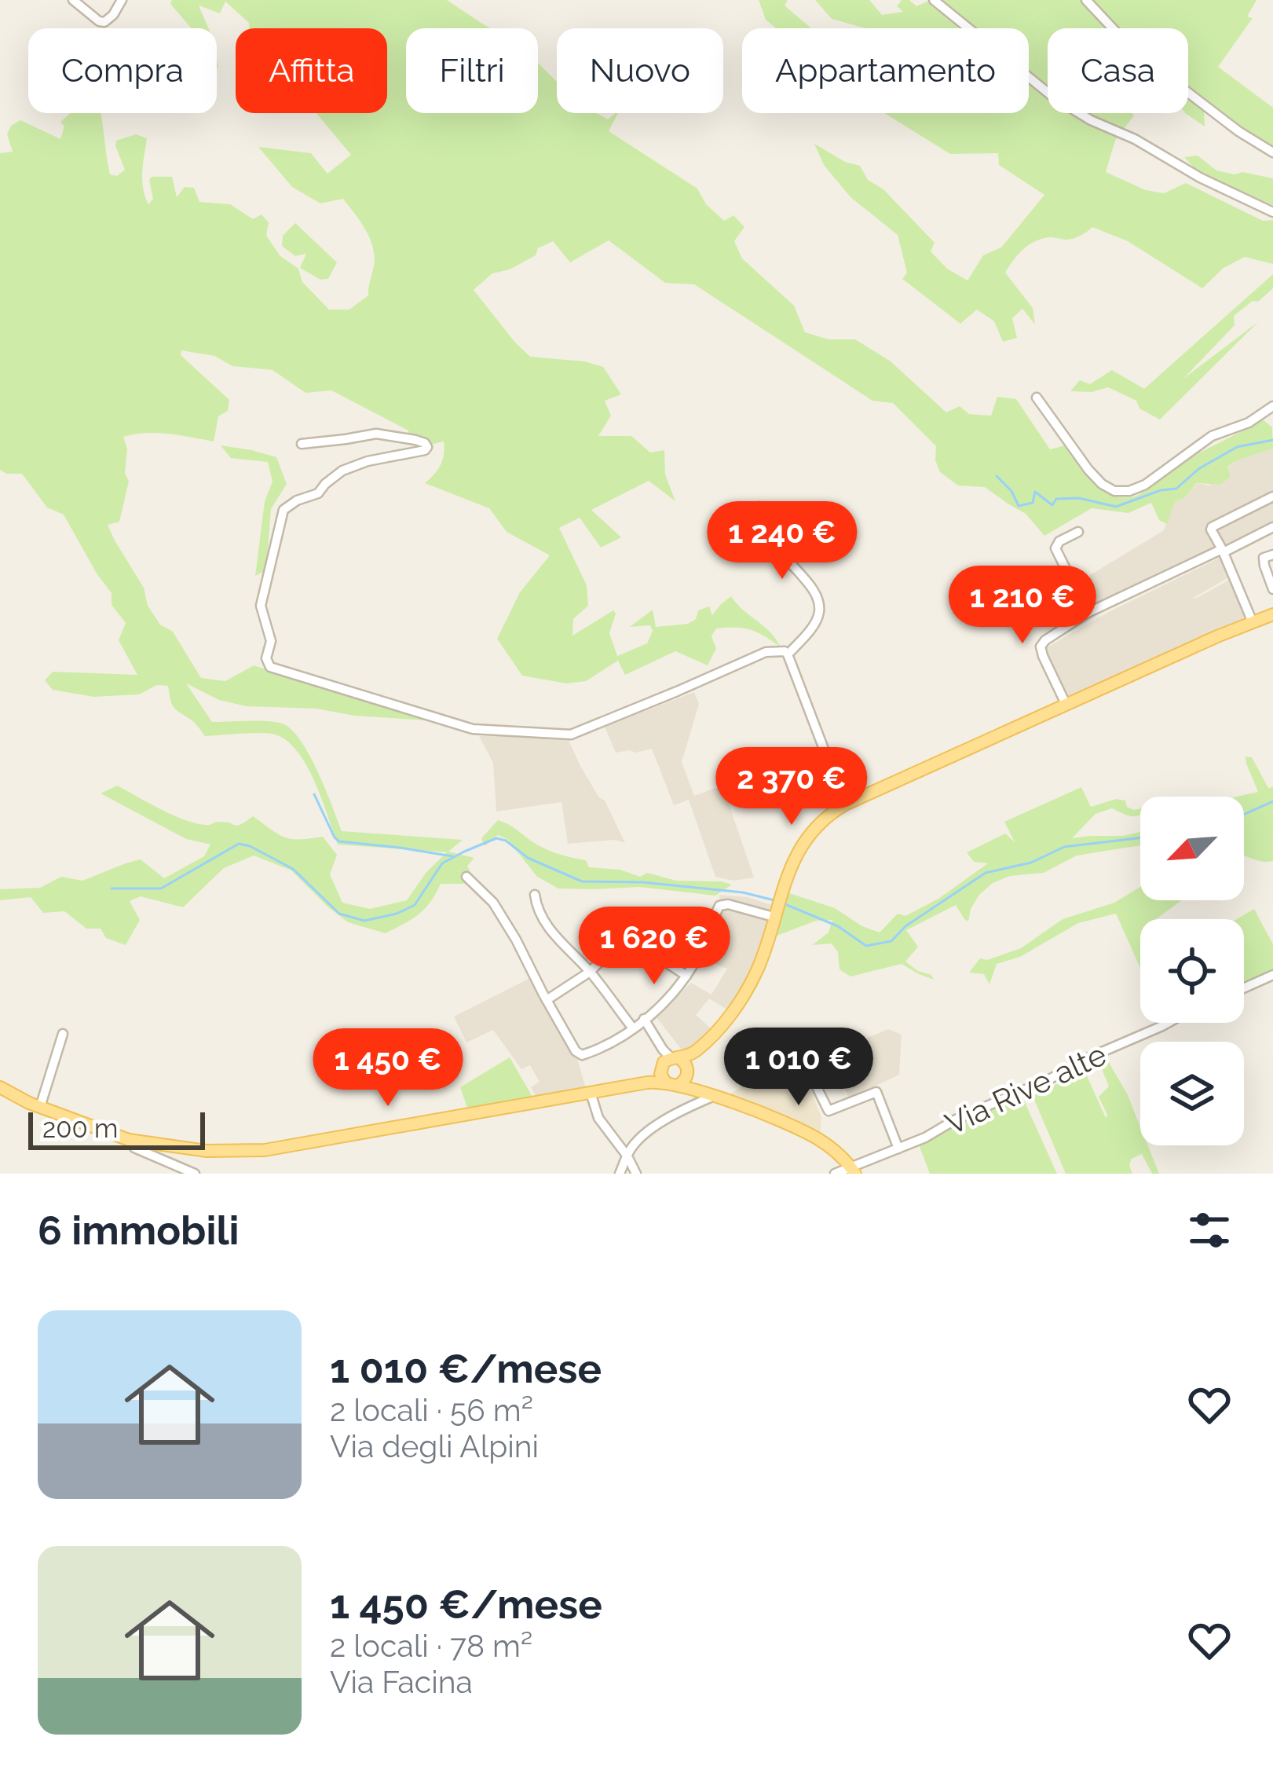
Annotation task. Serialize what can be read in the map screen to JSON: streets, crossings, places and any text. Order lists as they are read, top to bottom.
{
  "streets": {
    "street": ["Via Rive alte"]
  },
  "scale_bar": "200 m",
  "north": "bottom left",
  "page": {
    "chip": [
      "Compra",
      "Affitta",
      "Filtri",
      "Nuovo",
      "Appartamento",
      "Casa"
    ],
    "price": [
      "1 240 €",
      "1 210 €",
      "2 370 €",
      "1 620 €",
      "1 010 €",
      "1 450 €"
    ],
    "scale": "200 m",
    "heading": "6 immobili",
    "list": [
      {
        "name": "1 010 €/mese",
        "note": "2 locali · 56 m² · Via degli Alpini"
      },
      {
        "name": "1 450 €/mese",
        "note": "2 locali · 78 m² · Via Facina"
      }
    ]
  }
}
